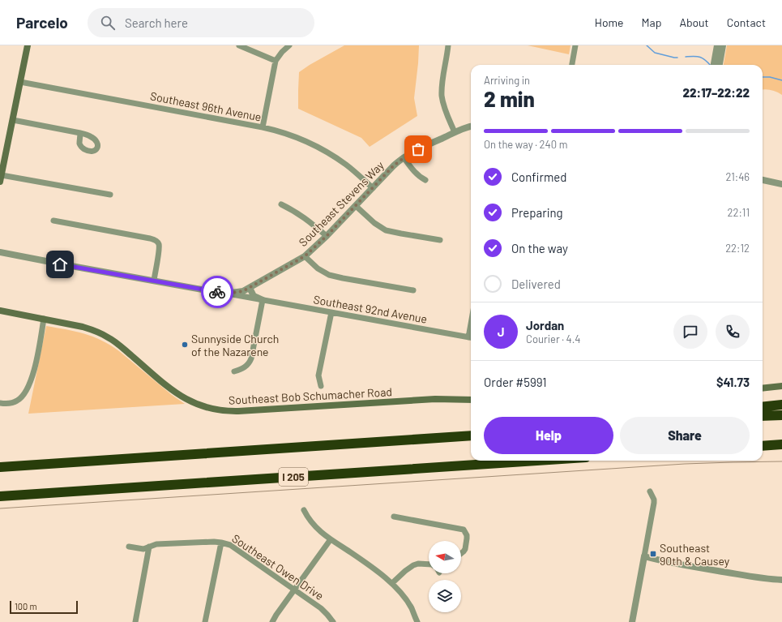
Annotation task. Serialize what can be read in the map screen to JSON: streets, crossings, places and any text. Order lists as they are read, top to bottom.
{
  "streets": {
    "highway": ["I 205"],
    "main road": ["Southeast Bob Schumacher Road"],
    "street": [
      "Southeast 96th Avenue",
      "Southeast Stevens Way",
      "Southeast 92nd Avenue",
      "Southeast Owen Drive"
    ]
  },
  "crossings": [
    ["Southeast 96th Avenue", "Southeast Stevens Way"],
    ["Southeast Stevens Way", "Southeast 92nd Avenue"]
  ],
  "places": {
    "other": ["Sunnyside Church of the Nazarene"],
    "transit": ["Southeast 90th & Causey"]
  },
  "scale_bar": "100 m",
  "north": "left",
  "page": {
    "header": "Parcelo",
    "search": "Search here",
    "nav": [
      "Home",
      "Map",
      "About",
      "Contact"
    ],
    "heading": ["2 min", "Arriving in", "22:17–22:22"],
    "panel": [
      "Jordan",
      "Courier · 4.4",
      "Order #5991",
      "$41.73"
    ],
    "bar": "On the way · 240 m",
    "list": [
      ["Confirmed", "21:46"],
      ["Preparing", "22:11"],
      ["On the way", "22:12"],
      "Delivered"
    ],
    "round": "J",
    "buttons": ["Help", "Share"],
    "scale": "100 m"
  }
}
